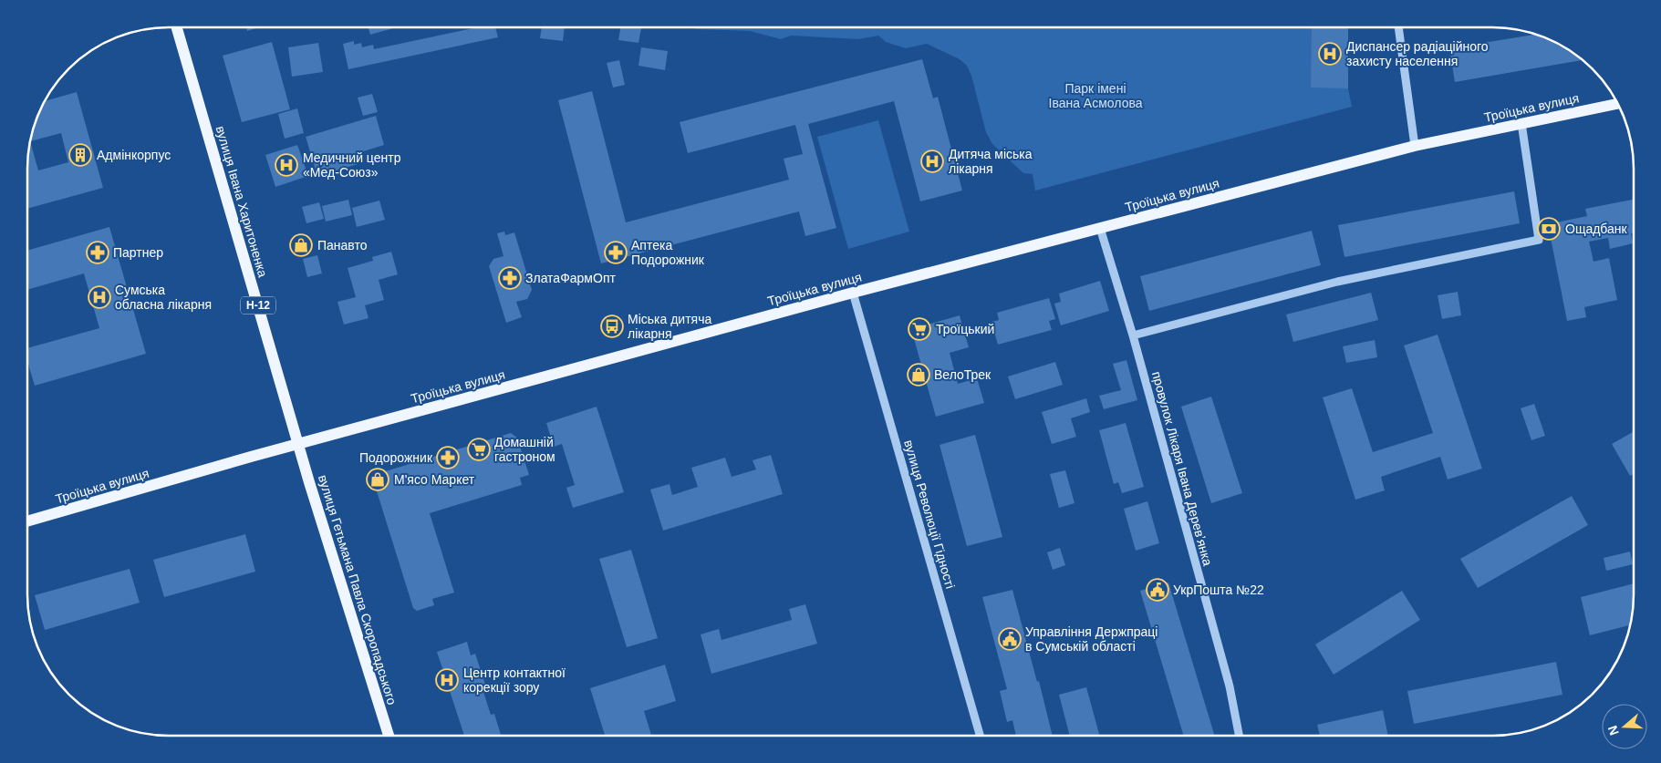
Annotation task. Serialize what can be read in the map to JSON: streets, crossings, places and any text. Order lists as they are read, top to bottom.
{
  "streets": {
    "main road": [
      "Троїцька вулиця",
      "вулиця Івана Харитоненка",
      "Н-12",
      "вулиця Гетьмана Павла Скоропадського"
    ],
    "street": ["провулок Лікаря Івана Деревʼянка", "вулиця Революції Гідності"]
  },
  "crossings": [
    ["Троїцька вулиця", "вулиця Івана Харитоненка"],
    ["Троїцька вулиця", "провулок Лікаря Івана Деревʼянка"],
    ["Троїцька вулиця", "вулиця Революції Гідності"],
    ["Троїцька вулиця", "вулиця Гетьмана Павла Скоропадського"],
    ["вулиця Івана Харитоненка", "вулиця Гетьмана Павла Скоропадського"]
  ],
  "parks": ["Парк імені Івана Асмолова"],
  "places": {
    "hospital": [
      "Диспансер радіаційного захисту населення",
      "Дитяча міська лікарня",
      "Медичний центр «Мед-Союз»",
      "Сумська обласна лікарня",
      "Центр контактної корекції зору"
    ],
    "building": ["Адмінкорпус"],
    "bank": ["Ощадбанк"],
    "shop": ["Панавто", "ВелоТрек", "М'ясо Маркет"],
    "pharmacy": [
      "Партнер",
      "Аптека Подорожник",
      "ЗлатаФармОпт",
      "Подорожник"
    ],
    "bus stop": ["Міська дитяча лікарня"],
    "supermarket": ["Троїцький", "Домашній гастроном"],
    "public building": ["УкрПошта №22", "Управління Держпраці в Сумській області"]
  },
  "north": "left"
}
